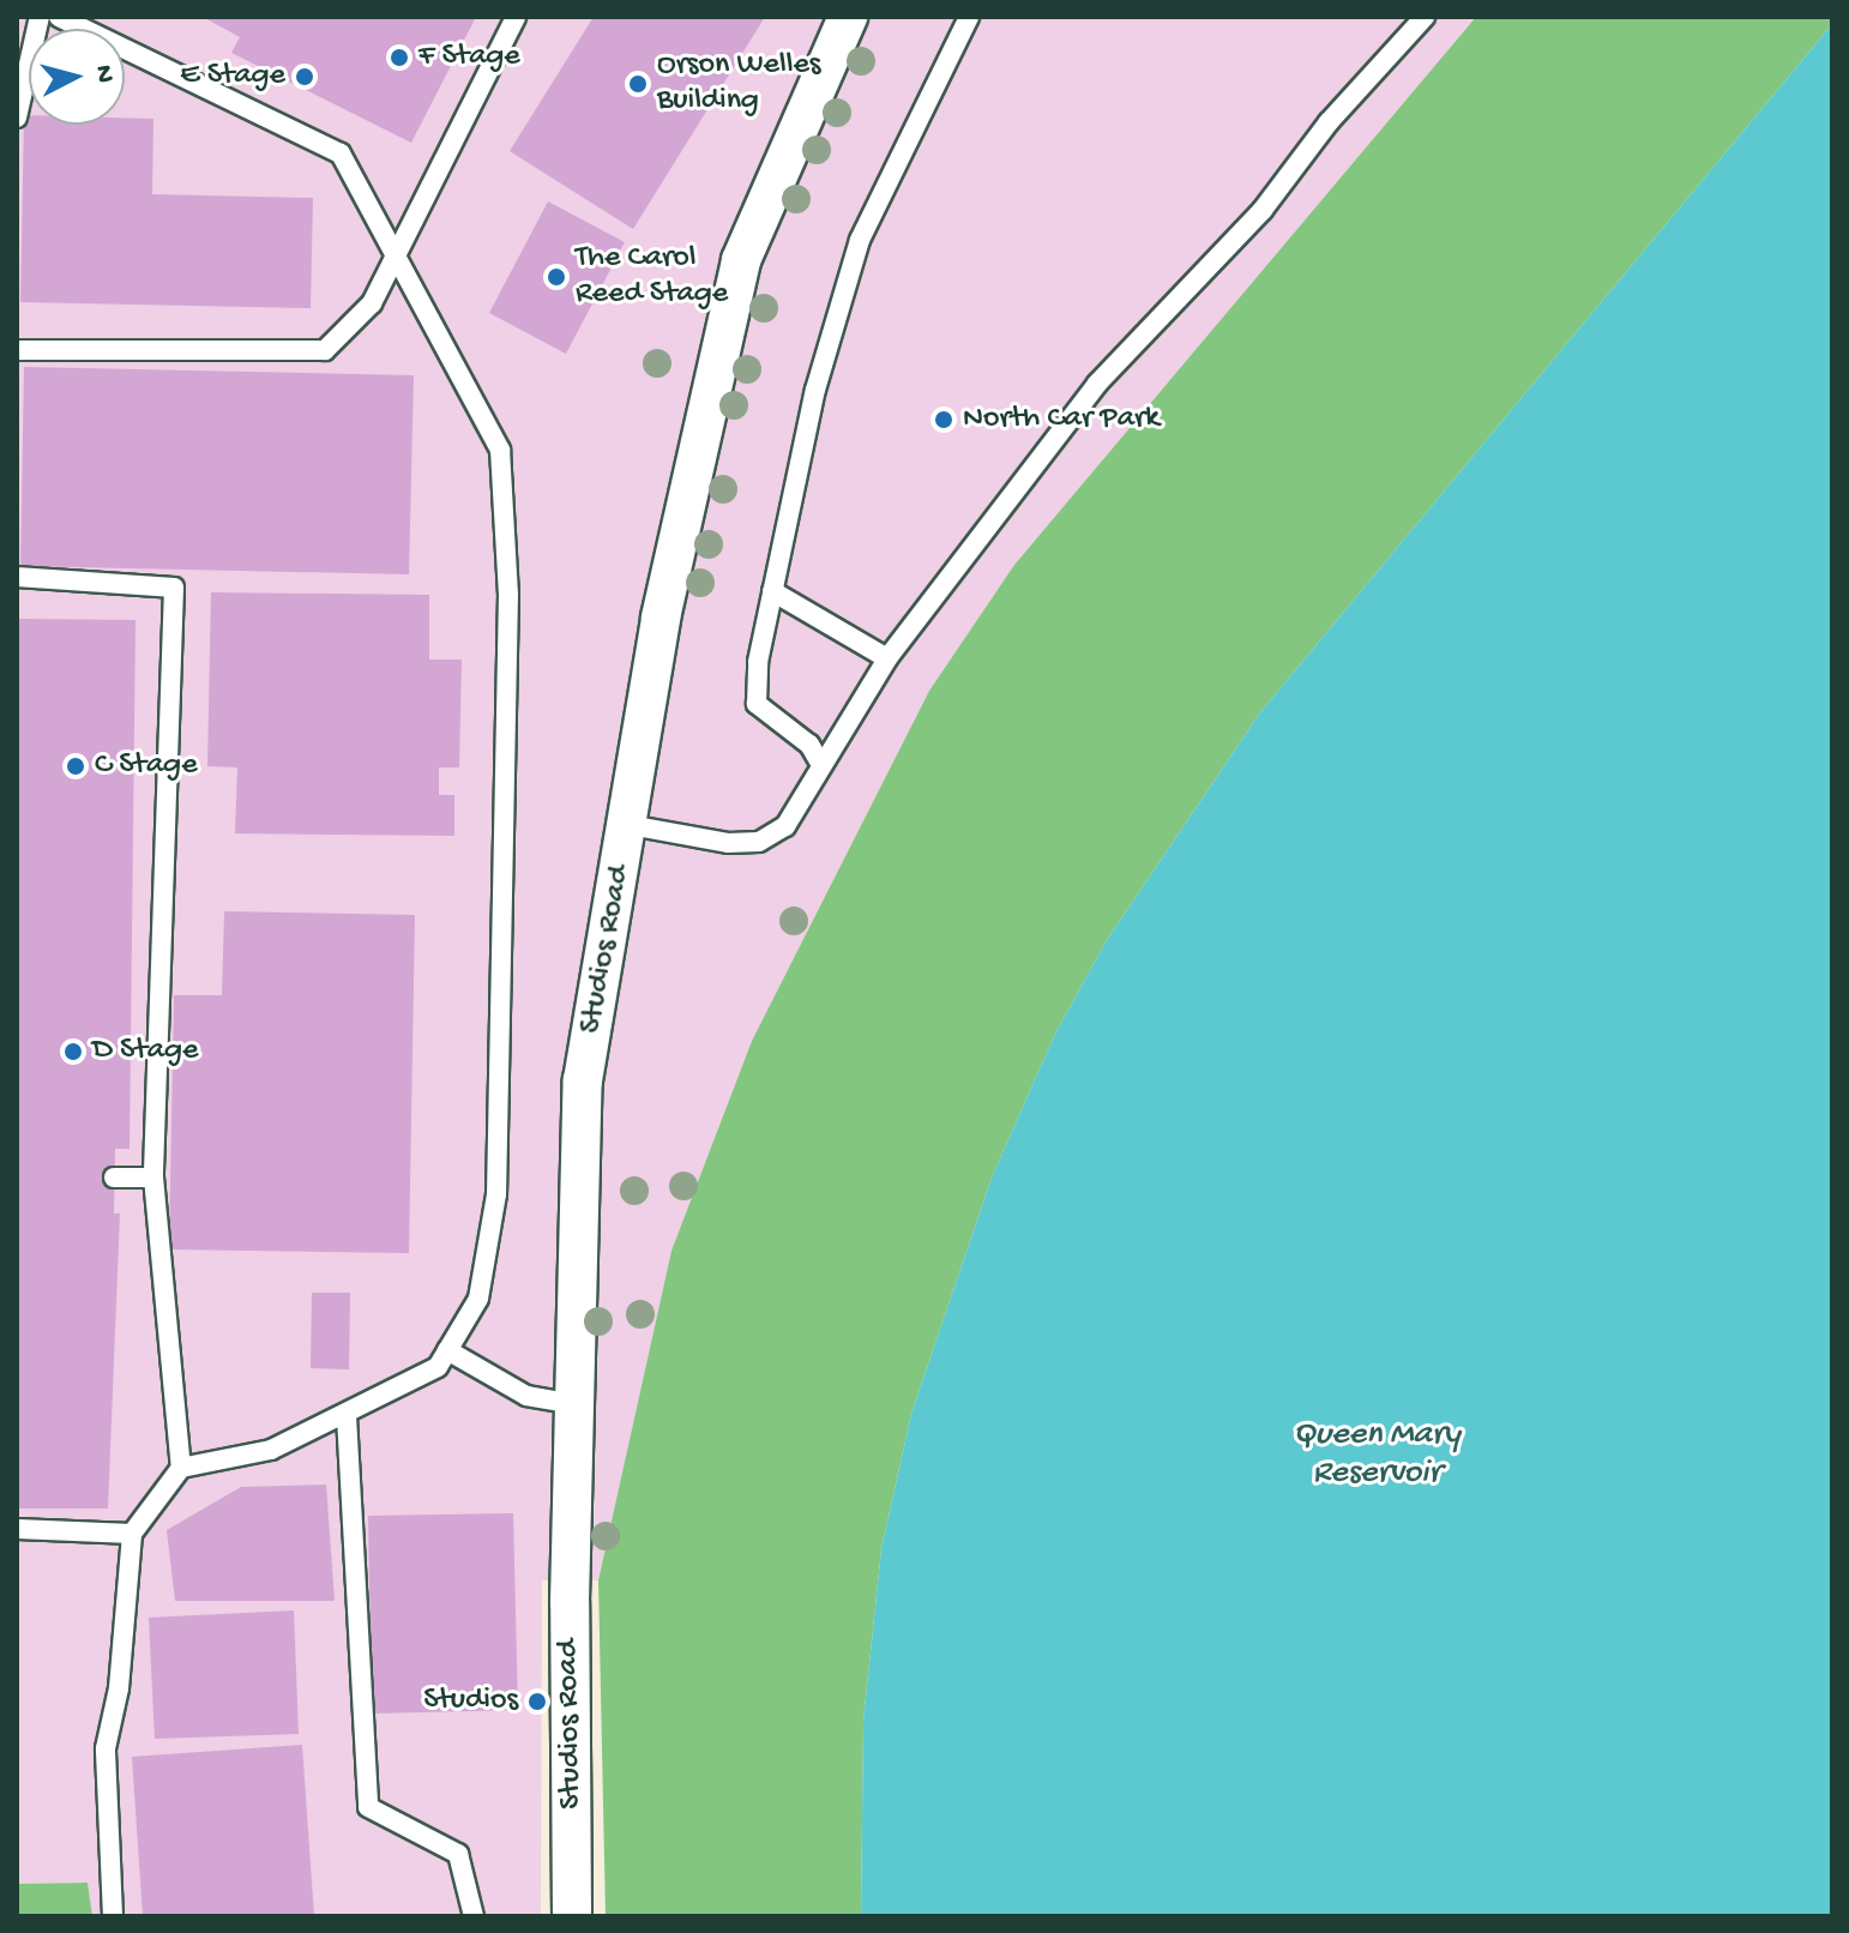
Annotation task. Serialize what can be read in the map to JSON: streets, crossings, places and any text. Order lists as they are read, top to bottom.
{
  "streets": {
    "street": ["Studios Road"]
  },
  "water": ["Queen Mary Reservoir"],
  "places": [
    "F Stage",
    "E Stage",
    "Orson Welles Building",
    "The Carol Reed Stage",
    "North Car Park",
    "C Stage",
    "D Stage",
    "Studios"
  ],
  "north": "right"
}
